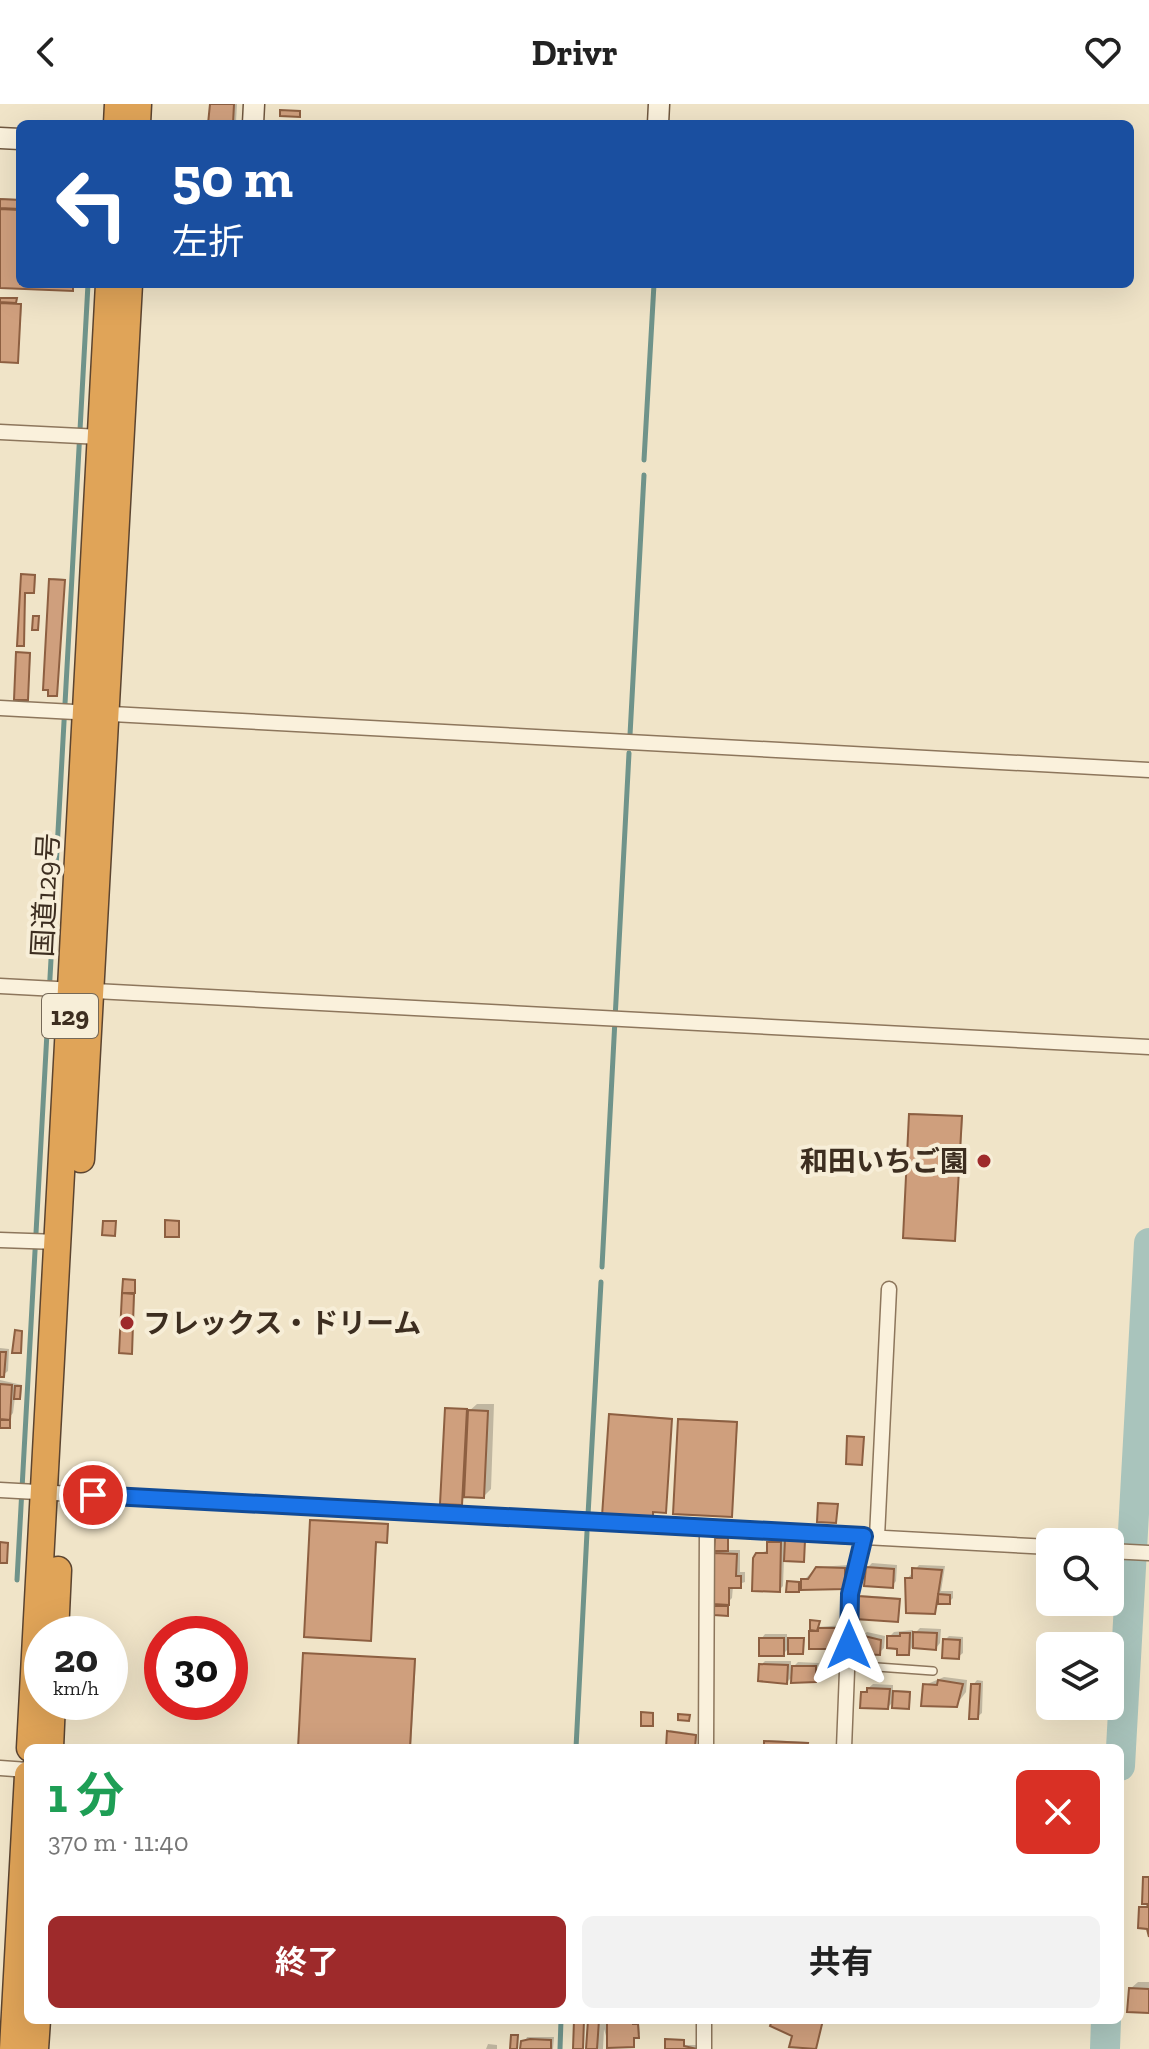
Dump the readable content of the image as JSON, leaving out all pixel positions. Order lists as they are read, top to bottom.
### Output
{
  "streets": {
    "highway": ["国道129号", "129"]
  },
  "places": ["和田いちご園", "フレックス・ドリーム"],
  "page": {
    "header": "Drivr",
    "turn": ["50 m", "左折"],
    "speed": "20 km/h",
    "limit": "30",
    "heading": ["1 分", "370 m · 11:40"],
    "buttons": ["終了", "共有"]
  }
}
